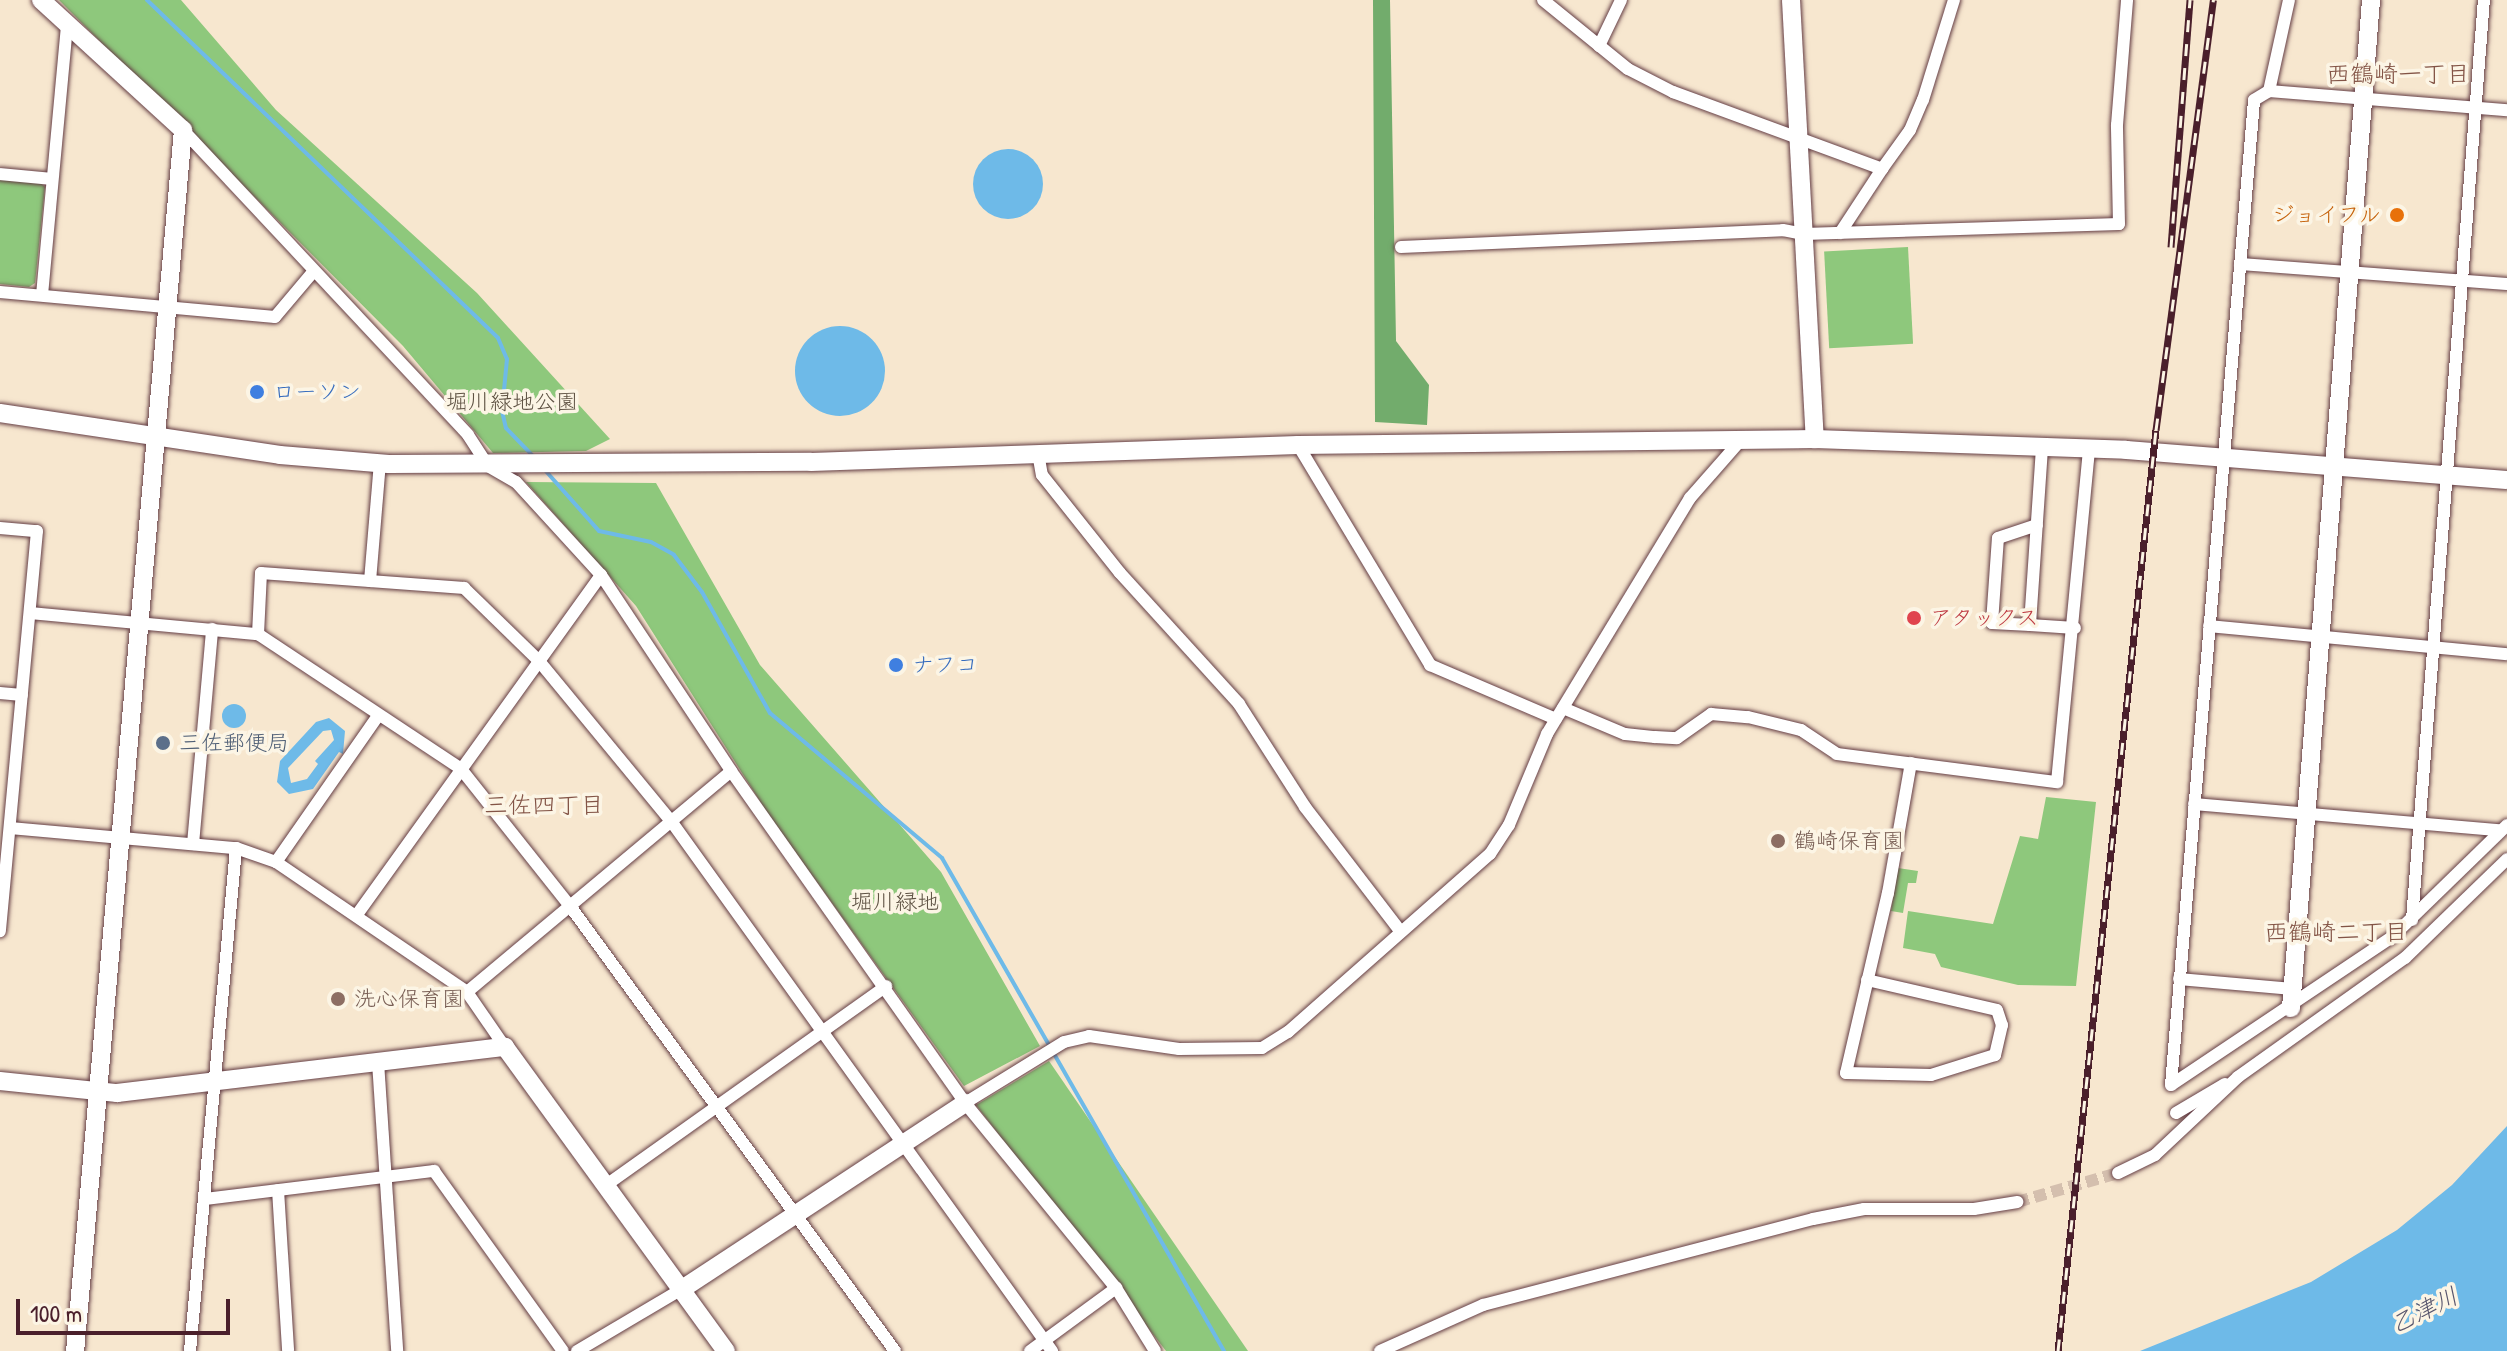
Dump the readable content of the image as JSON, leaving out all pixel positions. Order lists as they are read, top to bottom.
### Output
{
  "districts": ["西鶴崎一丁目", "三佐四丁目", "西鶴崎二丁目"],
  "water": ["乙津川"],
  "parks": ["堀川緑地公園", "堀川緑地"],
  "places": [
    "ジョイフル",
    "ローソン",
    "アタックス",
    "ナフコ",
    "三佐郵便局",
    "鶴崎保育園",
    "洗心保育園"
  ],
  "scale_bar": "100 m"
}
